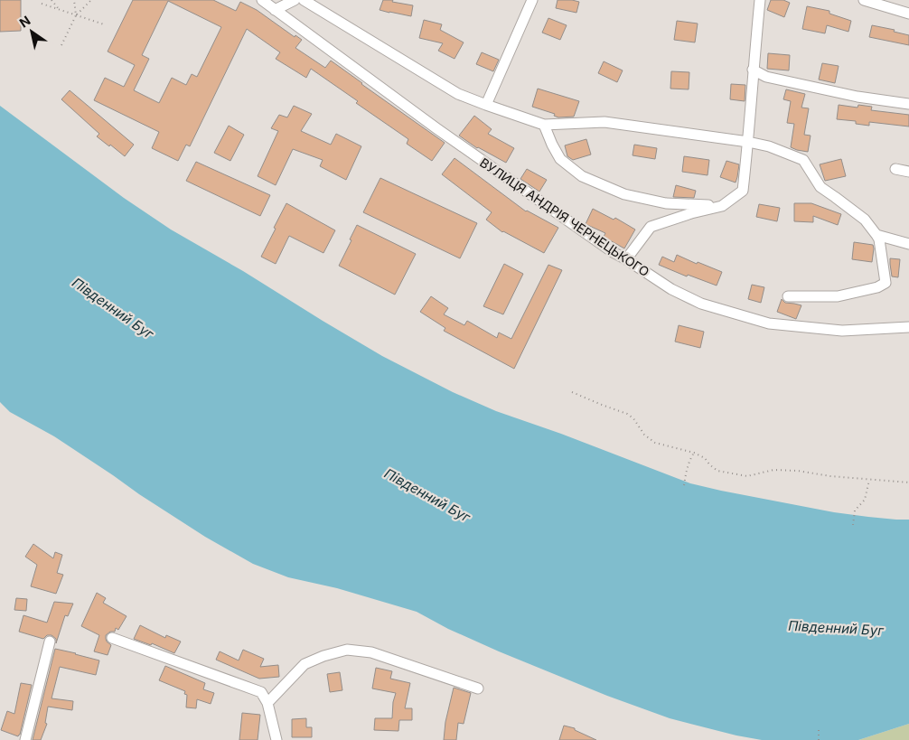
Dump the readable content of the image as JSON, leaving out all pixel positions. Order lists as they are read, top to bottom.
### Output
{
  "streets": {
    "street": ["ВУЛИЦЯ АНДРІЯ ЧЕРНЕЦЬКОГО"]
  },
  "water": ["Південний Буг"],
  "north": "top left"
}
